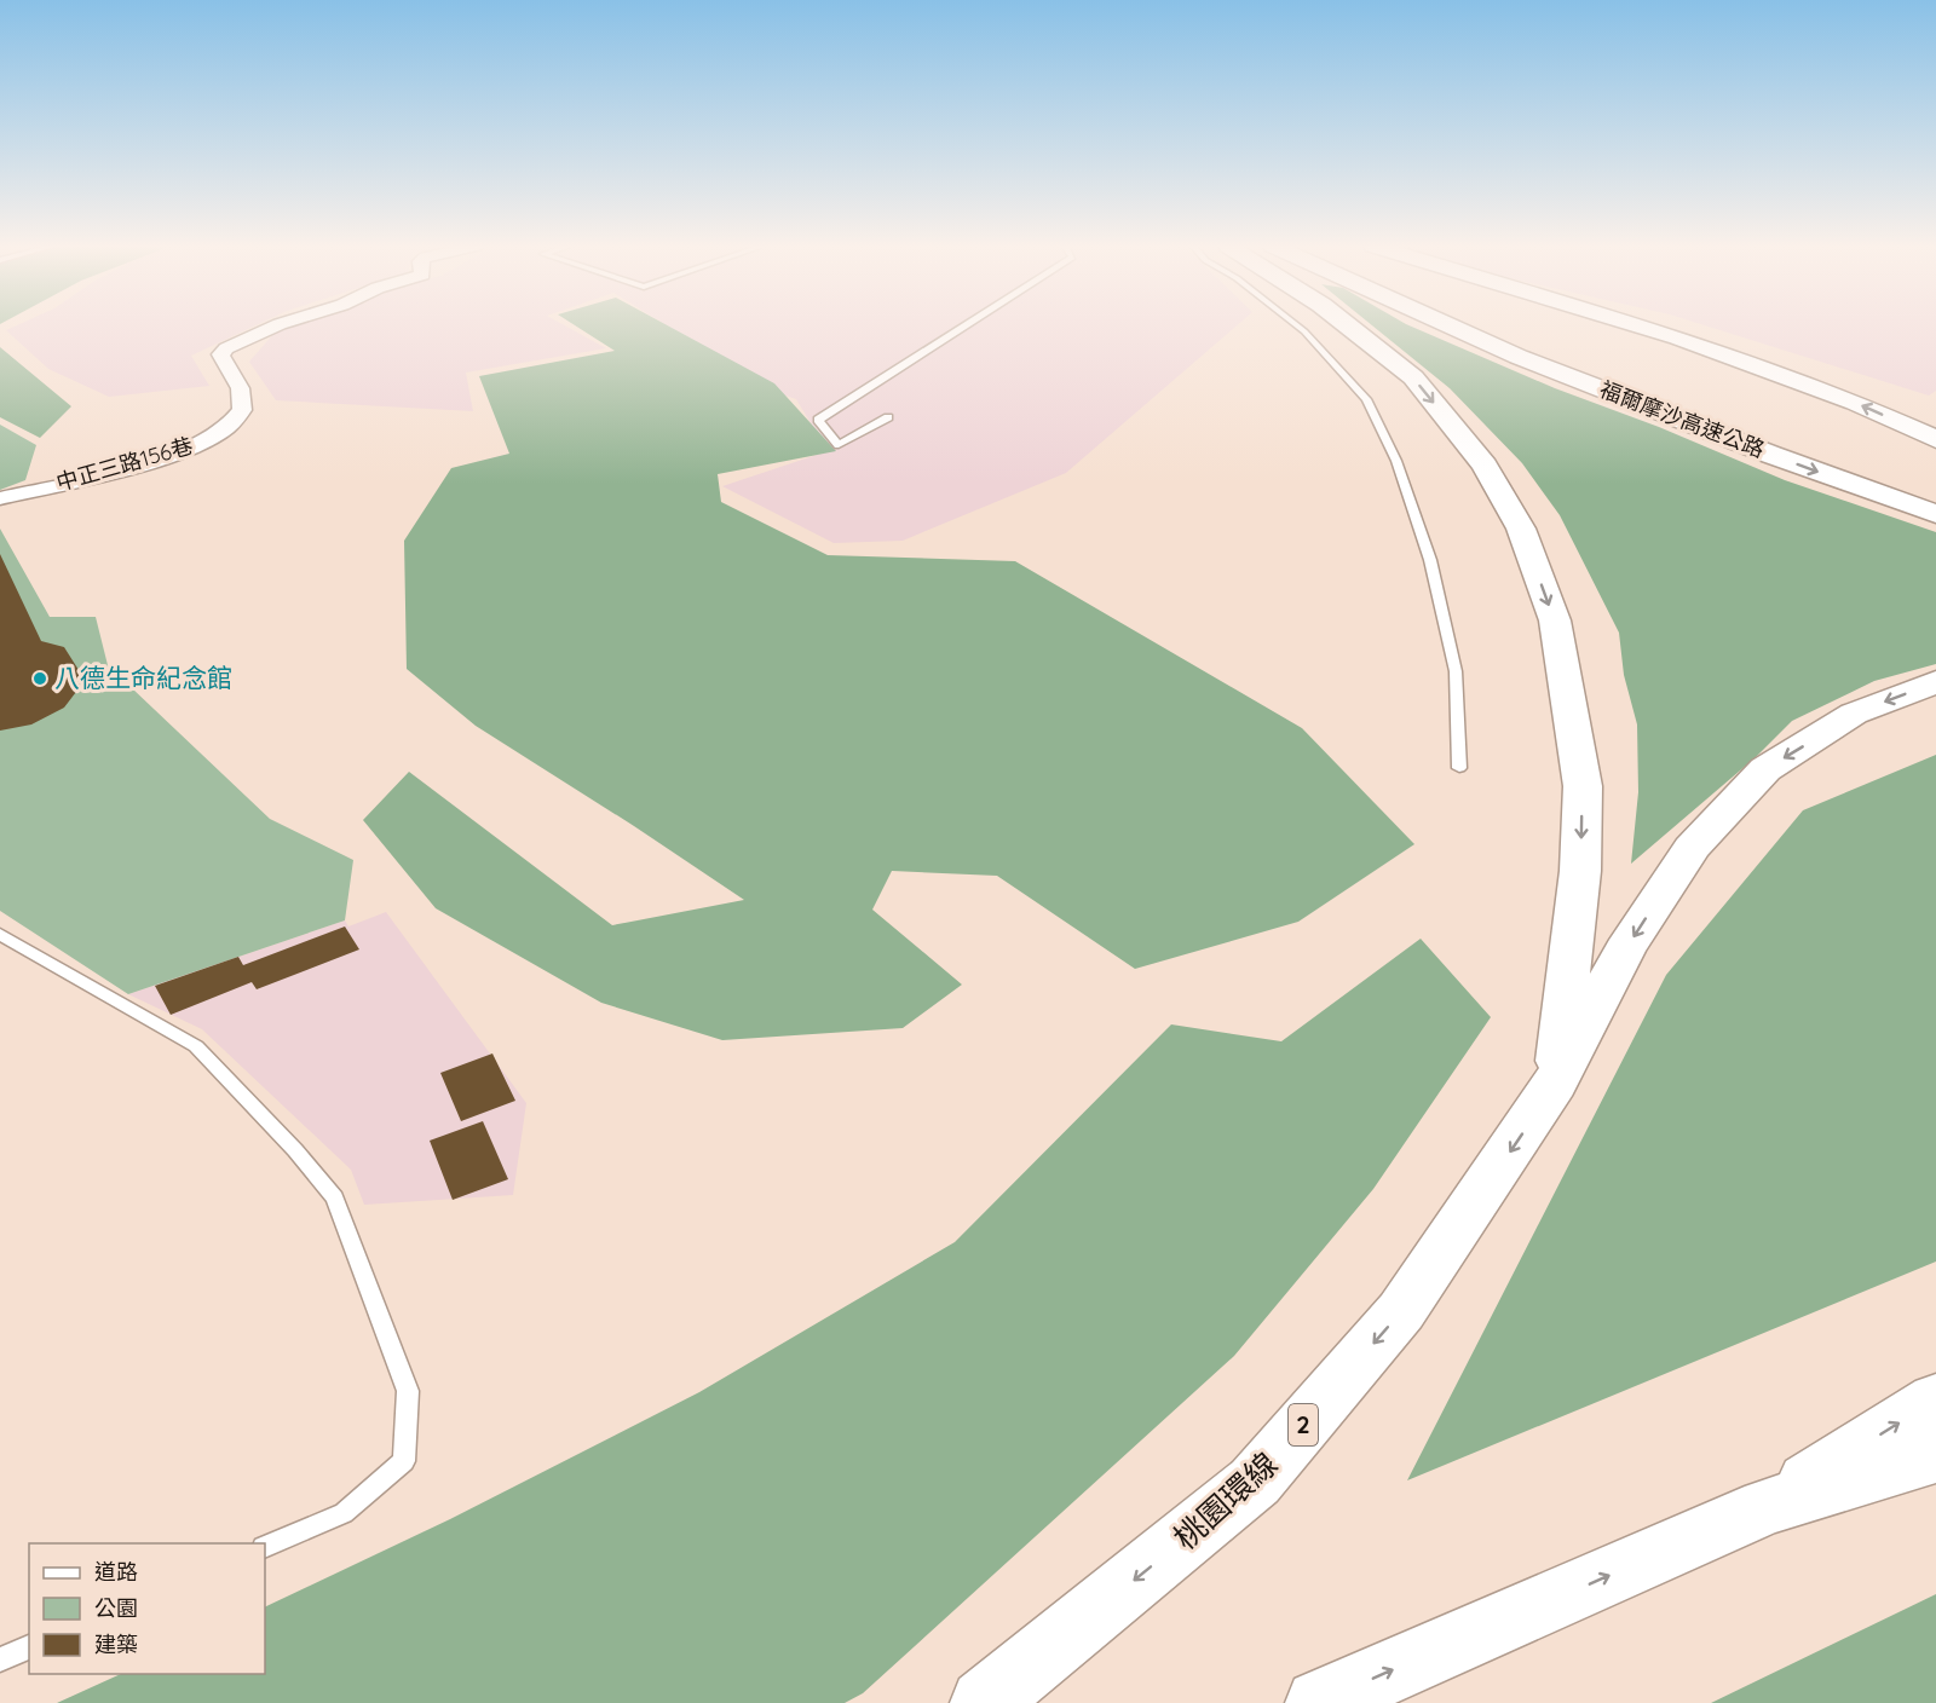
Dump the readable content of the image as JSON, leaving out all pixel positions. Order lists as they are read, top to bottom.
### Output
{
  "streets": {
    "highway": ["福爾摩沙高速公路", "2", "桃園環線"],
    "street": ["中正三路156巷"]
  },
  "one_way": ["桃園環線"],
  "places": ["八德生命紀念館"],
  "legend": ["道路", "公園", "建築"]
}
